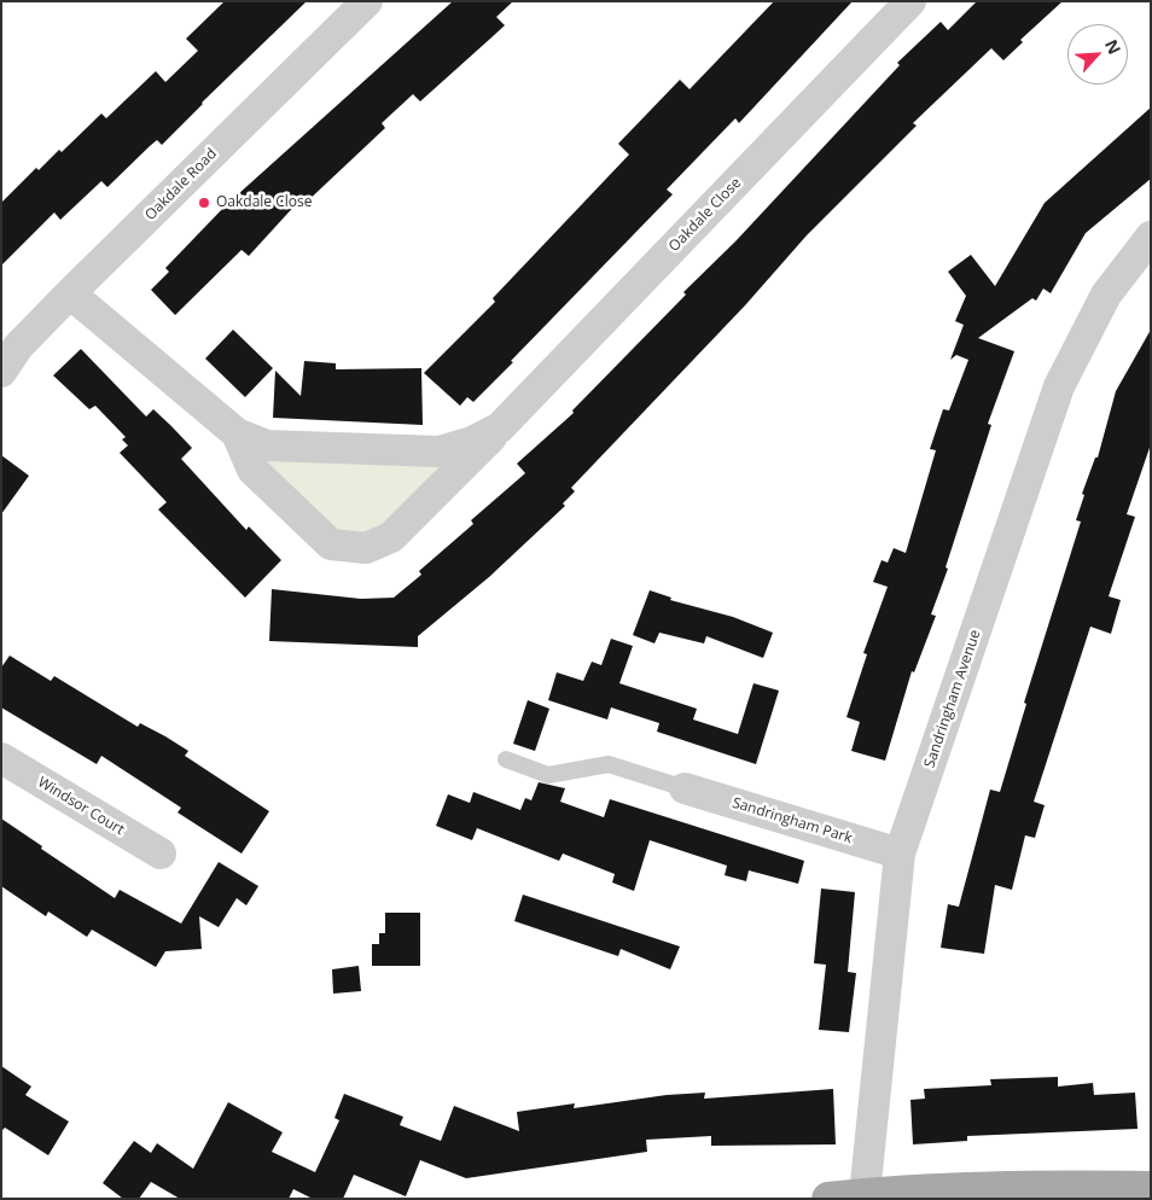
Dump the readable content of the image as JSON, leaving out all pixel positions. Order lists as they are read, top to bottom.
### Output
{
  "streets": {
    "street": [
      "Oakdale Road",
      "Oakdale Close",
      "Sandringham Avenue",
      "Windsor Court",
      "Sandringham Park"
    ]
  },
  "crossings": [
    ["Oakdale Road", "Oakdale Close"],
    ["Sandringham Avenue", "Sandringham Park"]
  ],
  "places": ["Oakdale Close"],
  "north": "top right"
}
